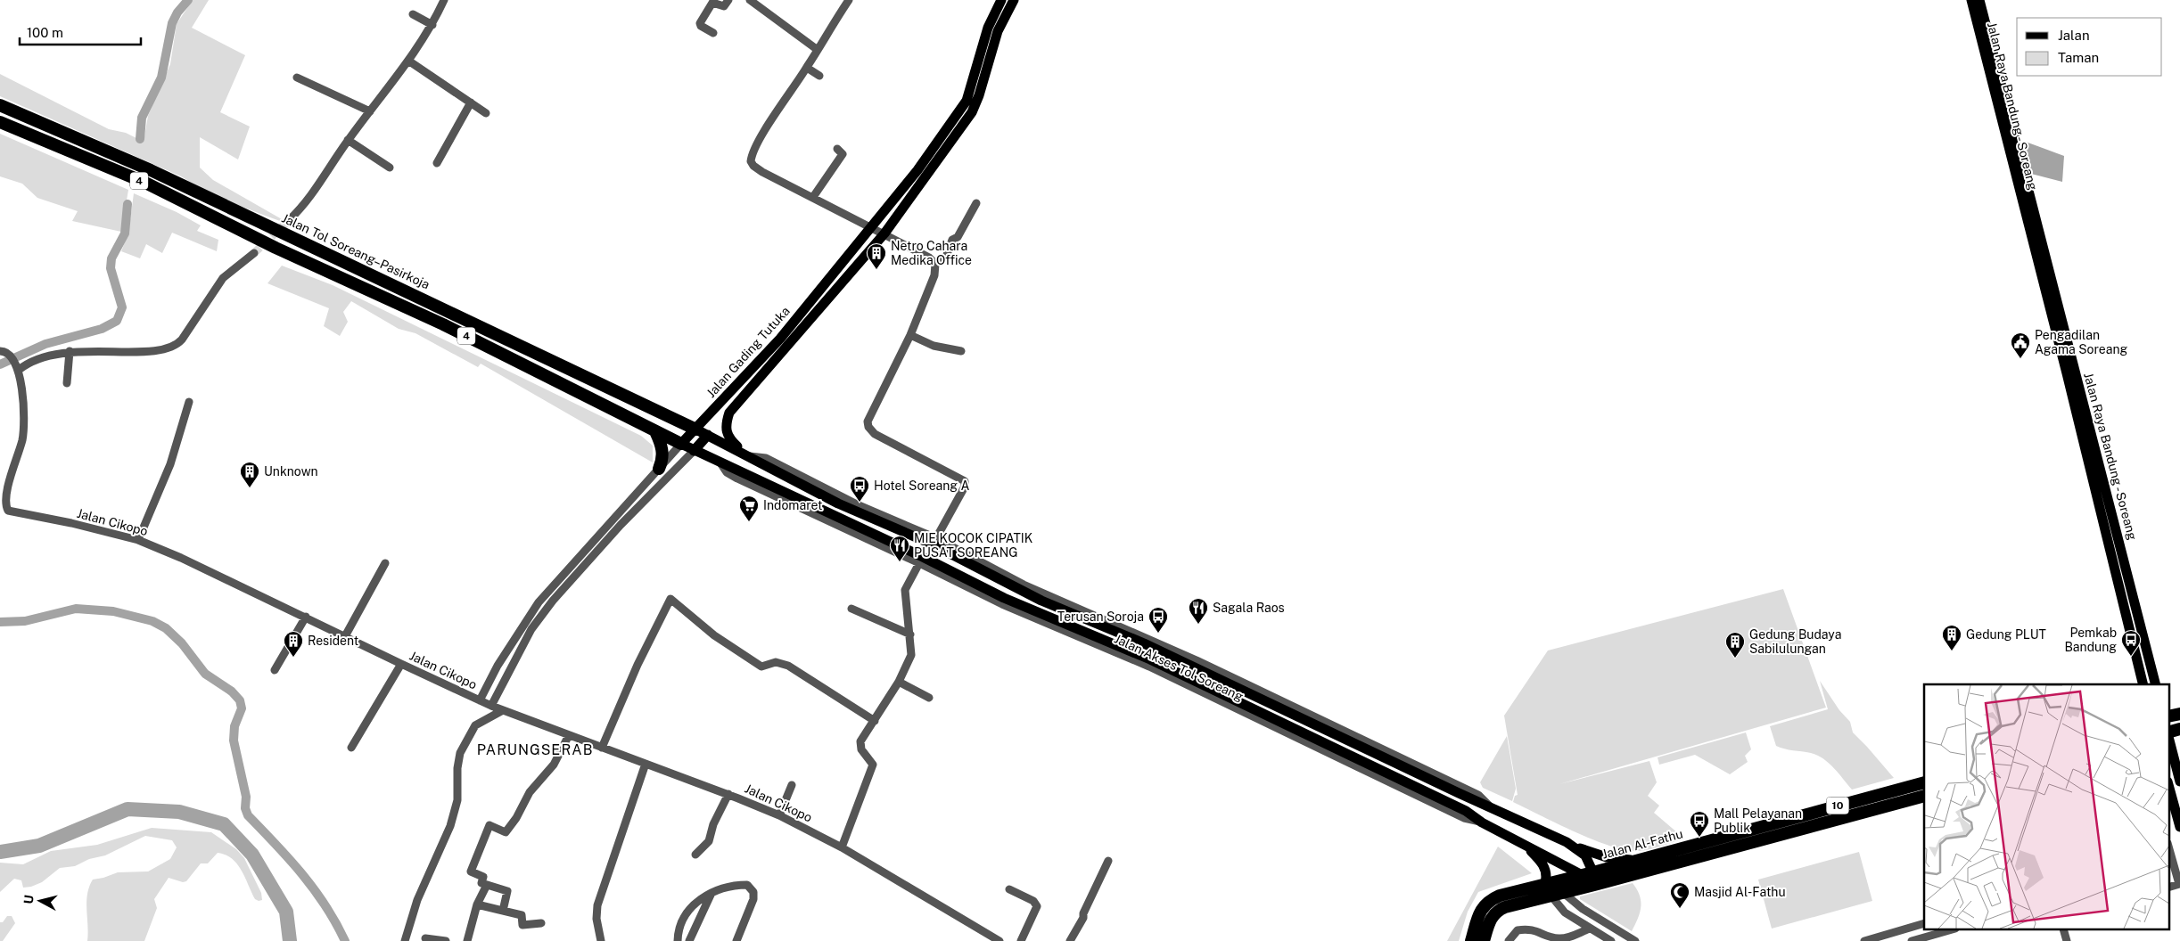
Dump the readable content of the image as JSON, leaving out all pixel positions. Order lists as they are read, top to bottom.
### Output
{
  "streets": {
    "highway": [
      "4",
      "Jalan Tol Soreang–Pasirkoja",
      "10",
      "Jalan Al-Fathu"
    ],
    "main road": ["Jalan Raya Bandung - Soreang", "Jalan Gading Tutuka", "Jalan Akses Tol Soreang"],
    "street": ["Jalan Cikopo"]
  },
  "crossings": [
    ["4", "Jalan Gading Tutuka"],
    ["4", "Jalan Akses Tol Soreang"],
    ["Jalan Tol Soreang–Pasirkoja", "Jalan Gading Tutuka"],
    ["Jalan Tol Soreang–Pasirkoja", "Jalan Akses Tol Soreang"],
    ["Jalan Gading Tutuka", "Jalan Cikopo"],
    ["Jalan Gading Tutuka", "Jalan Akses Tol Soreang"],
    ["Jalan Akses Tol Soreang", "10"],
    ["Jalan Akses Tol Soreang", "Jalan Al-Fathu"]
  ],
  "districts": ["PARUNGSERAB"],
  "places": {
    "building": [
      "Netro Cahara Medika Office",
      "Unknown",
      "Gedung PLUT",
      "Resident",
      "Gedung Budaya Sabilulungan"
    ],
    "public building": ["Pengadilan Agama Soreang"],
    "bus stop": [
      "Hotel Soreang A",
      "Terusan Soroja",
      "Pemkab Bandung",
      "Mall Pelayanan Publik"
    ],
    "supermarket": ["Indomaret"],
    "restaurant": ["MIE KOCOK CIPATIK PUSAT SOREANG", "Sagala Raos"],
    "mosque": ["Masjid Al-Fathu"]
  },
  "legend": ["Jalan", "Taman"],
  "scale_bar": "100 m",
  "north": "left"
}
